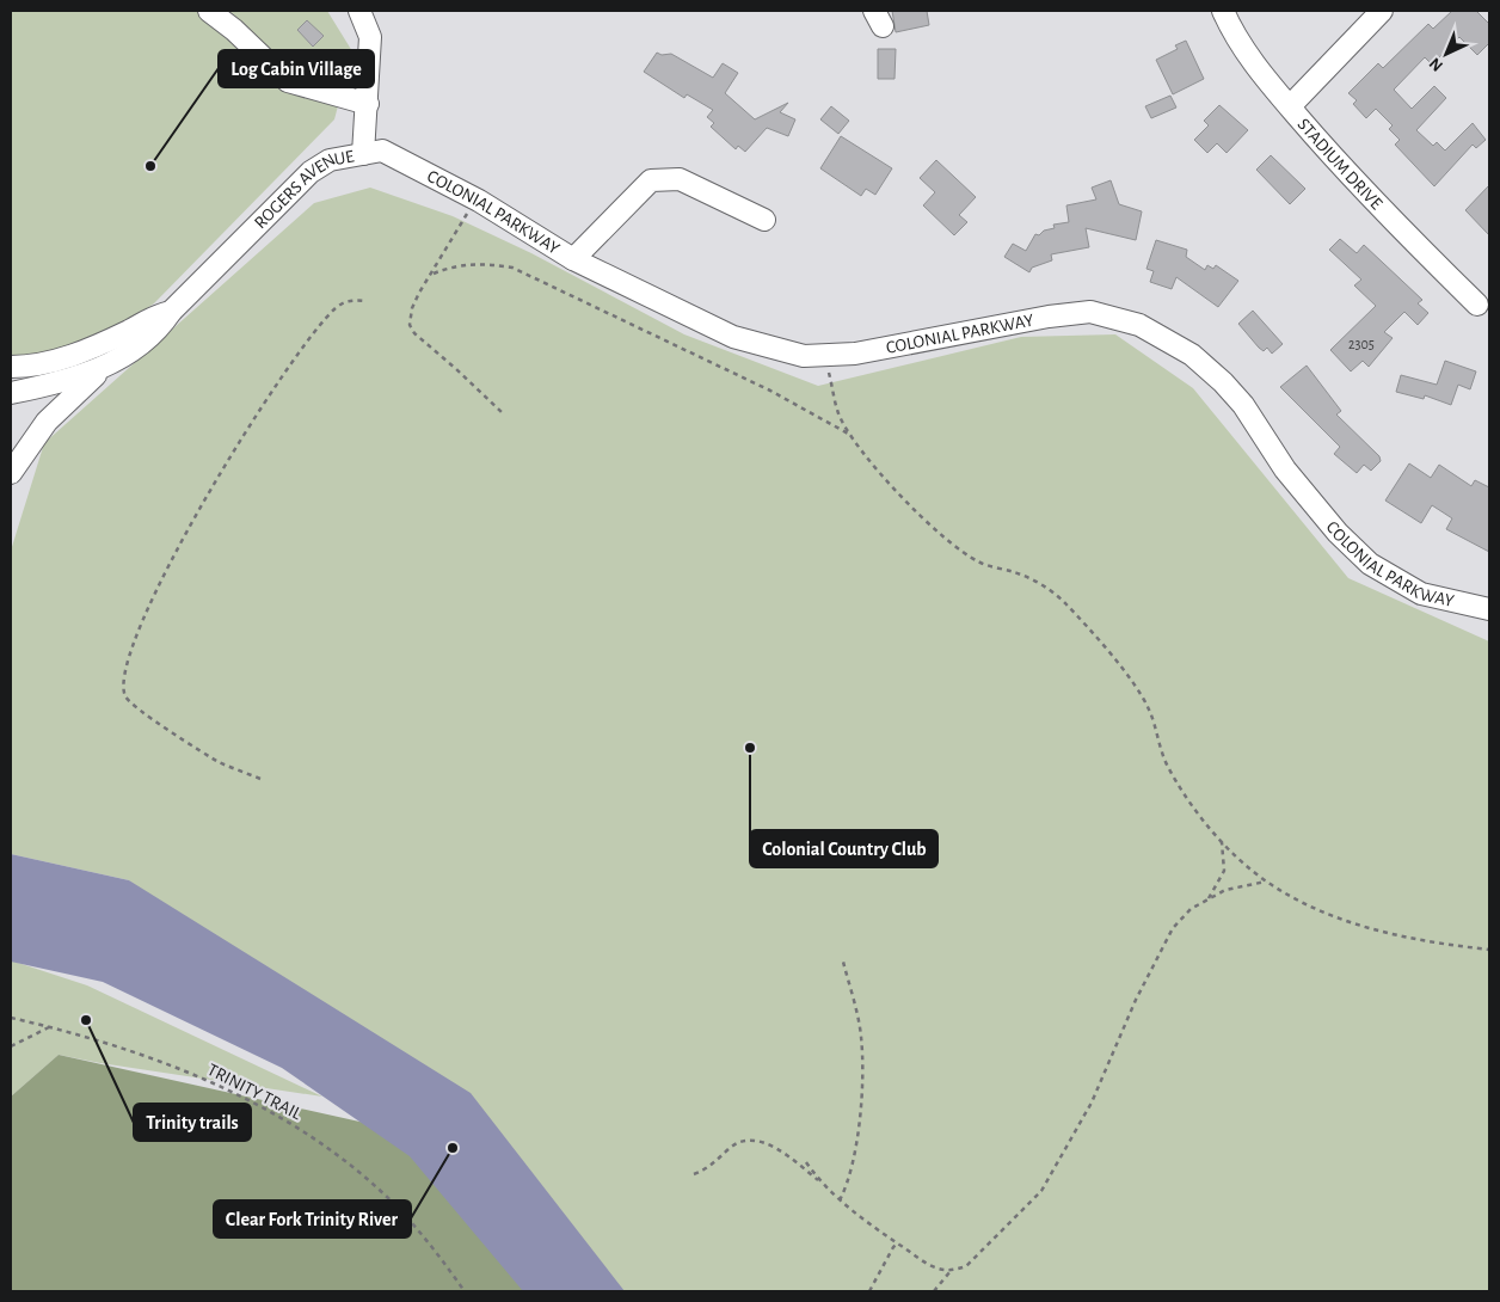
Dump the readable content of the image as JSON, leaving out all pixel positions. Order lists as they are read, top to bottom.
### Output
{
  "streets": {
    "street": ["STADIUM DRIVE", "ROGERS AVENUE", "COLONIAL PARKWAY"],
    "path": ["TRINITY TRAIL"]
  },
  "crossings": [
    ["ROGERS AVENUE", "COLONIAL PARKWAY"]
  ],
  "places": [
    "Log Cabin Village",
    "Colonial Country Club",
    "Trinity trails",
    "Clear Fork Trinity River"
  ],
  "house_numbers": ["2305"],
  "north": "bottom left"
}
